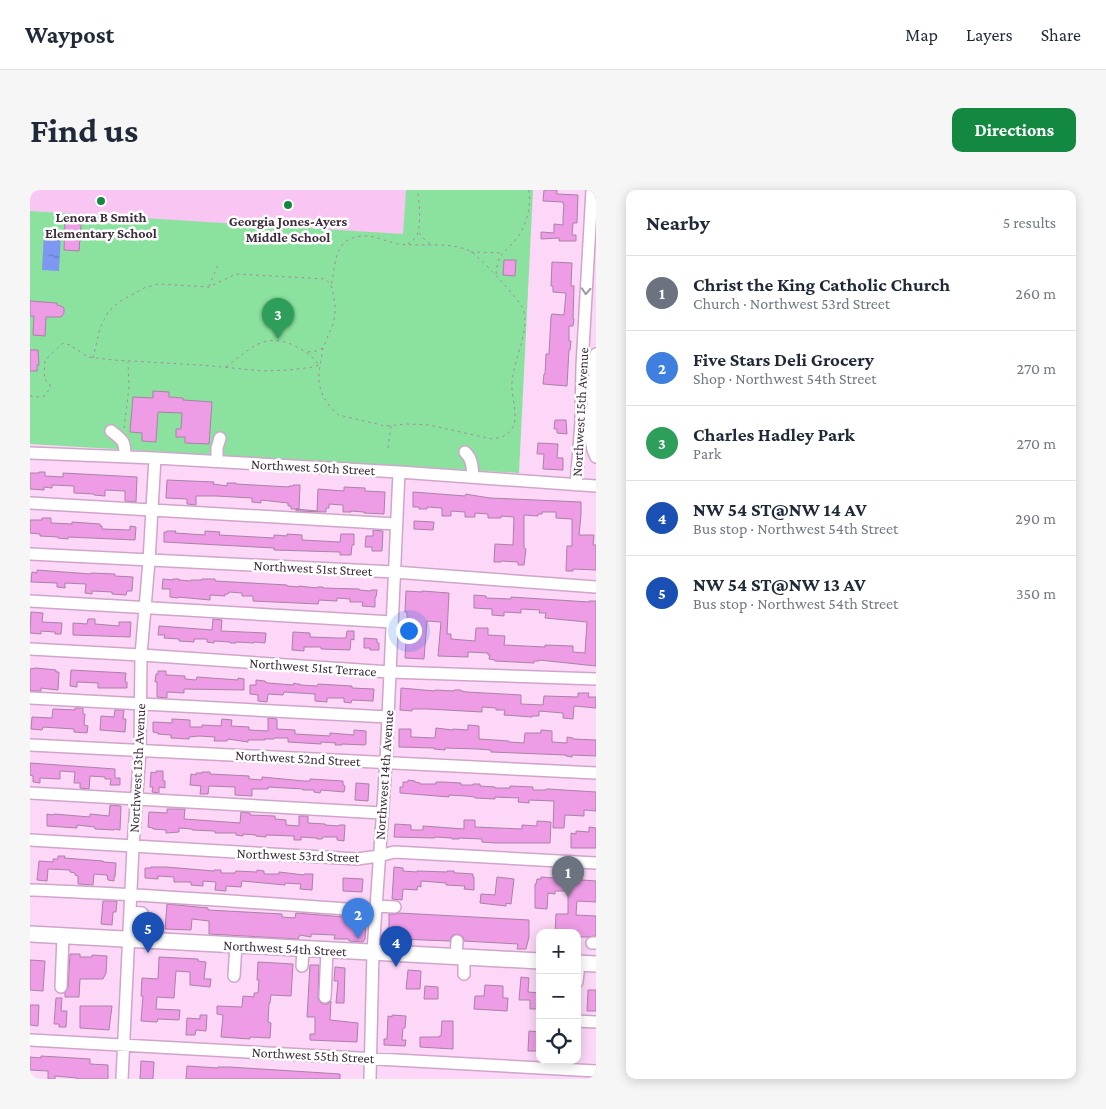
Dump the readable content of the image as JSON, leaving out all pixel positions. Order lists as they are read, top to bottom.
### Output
{
  "streets": {
    "main road": ["Northwest 54th Street"],
    "street": [
      "Northwest 15th Avenue",
      "Northwest 50th Street",
      "Northwest 51st Street",
      "Northwest 51st Terrace",
      "Northwest 52nd Street",
      "Northwest 13th Avenue",
      "Northwest 14th Avenue",
      "Northwest 53rd Street",
      "Northwest 55th Street"
    ]
  },
  "crossings": [
    ["Northwest 15th Avenue", "Northwest 50th Street"],
    ["Northwest 50th Street", "Northwest 13th Avenue"],
    ["Northwest 50th Street", "Northwest 14th Avenue"],
    ["Northwest 51st Street", "Northwest 13th Avenue"],
    ["Northwest 51st Street", "Northwest 14th Avenue"],
    ["Northwest 51st Terrace", "Northwest 13th Avenue"],
    ["Northwest 51st Terrace", "Northwest 14th Avenue"],
    ["Northwest 52nd Street", "Northwest 13th Avenue"],
    ["Northwest 52nd Street", "Northwest 14th Avenue"],
    ["Northwest 13th Avenue", "Northwest 53rd Street"],
    ["Northwest 13th Avenue", "Northwest 54th Street"],
    ["Northwest 13th Avenue", "Northwest 55th Street"],
    ["Northwest 14th Avenue", "Northwest 53rd Street"],
    ["Northwest 14th Avenue", "Northwest 54th Street"],
    ["Northwest 14th Avenue", "Northwest 55th Street"]
  ],
  "places": ["Lenora B Smith Elementary School", "Georgia Jones-Ayers Middle School"],
  "page": {
    "header": "Waypost",
    "nav": ["Map", "Layers", "Share"],
    "buttons": "Directions",
    "title": "Find us",
    "heading": ["Nearby", "5 results"],
    "list": [
      {
        "mark": "1",
        "name": "Christ the King Catholic Church",
        "note": "Church · Northwest 53rd Street",
        "value": "260 m"
      },
      {
        "mark": "2",
        "name": "Five Stars Deli Grocery",
        "note": "Shop · Northwest 54th Street",
        "value": "270 m"
      },
      {
        "mark": "3",
        "name": "Charles Hadley Park",
        "note": "Park",
        "value": "270 m"
      },
      {
        "mark": "4",
        "name": "NW 54 ST@NW 14 AV",
        "note": "Bus stop · Northwest 54th Street",
        "value": "290 m"
      },
      {
        "mark": "5",
        "name": "NW 54 ST@NW 13 AV",
        "note": "Bus stop · Northwest 54th Street",
        "value": "350 m"
      }
    ],
    "pins": [
      "3",
      "1",
      "2",
      "5",
      "4"
    ],
    "map_buttons": ["+", "−"]
  }
}
